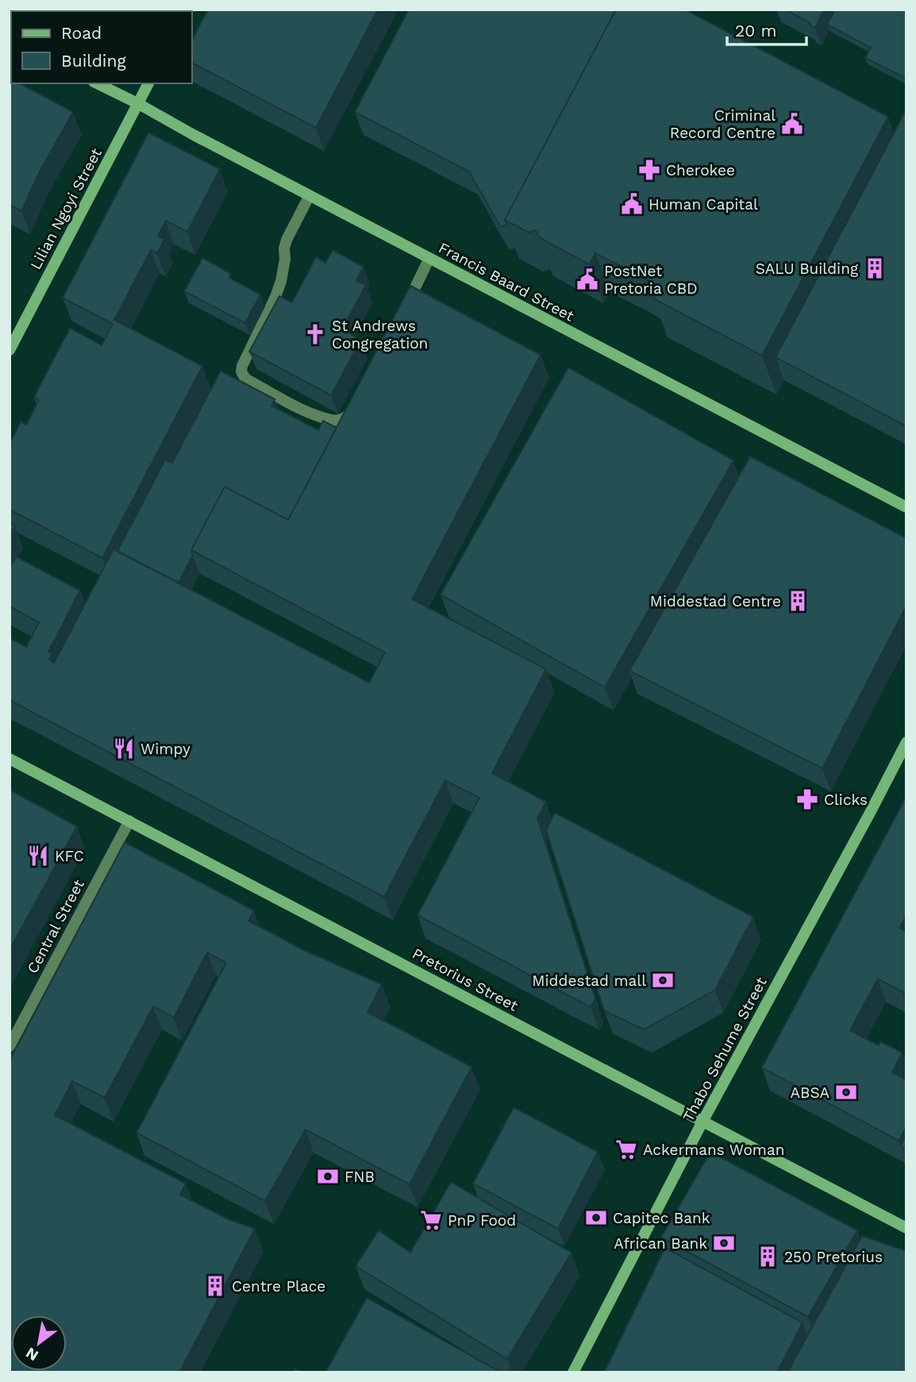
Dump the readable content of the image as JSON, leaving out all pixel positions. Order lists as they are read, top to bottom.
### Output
{
  "streets": {
    "street": [
      "Lilian Ngoyi Street",
      "Francis Baard Street",
      "Central Street",
      "Pretorius Street",
      "Thabo Sehume Street"
    ]
  },
  "crossings": [
    ["Lilian Ngoyi Street", "Francis Baard Street"],
    ["Central Street", "Pretorius Street"],
    ["Pretorius Street", "Thabo Sehume Street"]
  ],
  "places": {
    "public building": ["Criminal Record Centre", "Human Capital", "PostNet Pretoria CBD"],
    "pharmacy": ["Cherokee", "Clicks"],
    "building": [
      "SALU Building",
      "Middestad Centre",
      "250 Pretorius",
      "Centre Place"
    ],
    "church": ["St Andrews Congregation"],
    "restaurant": ["Wimpy", "KFC"],
    "bank": [
      "Middestad mall",
      "ABSA",
      "FNB",
      "Capitec Bank",
      "African Bank"
    ],
    "supermarket": ["Ackermans Woman", "PnP Food"]
  },
  "legend": ["Road", "Building"],
  "scale_bar": "20 m",
  "north": "bottom left"
}
